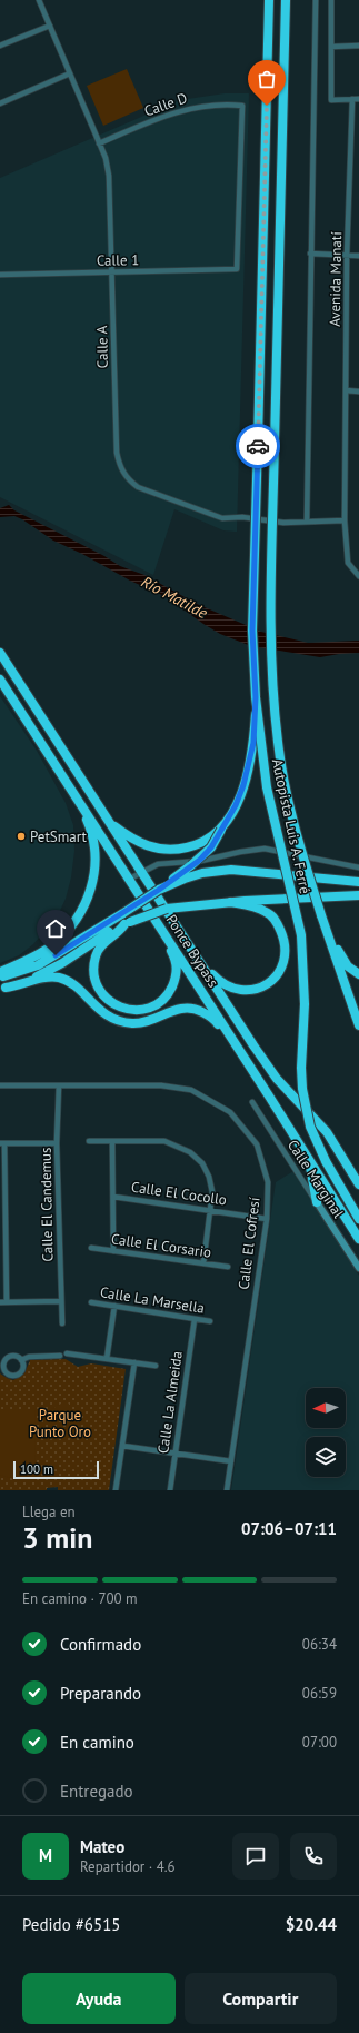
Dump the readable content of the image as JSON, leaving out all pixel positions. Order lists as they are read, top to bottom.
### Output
{
  "streets": {
    "highway": ["Autopista Luis A. Ferré", "Ponce Bypass"],
    "street": [
      "Calle D",
      "Calle 1",
      "Avenida Manatí",
      "Calle A",
      "Calle Marginal",
      "Calle El Cocollo",
      "Calle El Candemus",
      "Calle El Cofresí",
      "Calle El Corsario",
      "Calle La Marsella",
      "Calle La Almeida"
    ]
  },
  "crossings": [
    ["Calle D", "Calle 1"],
    ["Calle D", "Calle A"],
    ["Calle 1", "Calle A"],
    ["Avenida Manatí", "Calle A"],
    ["Calle El Cocollo", "Calle El Cofresí"],
    ["Calle El Candemus", "Calle El Cofresí"],
    ["Calle La Marsella", "Calle La Almeida"]
  ],
  "water": ["Río Matilde"],
  "parks": ["Parque Punto Oro"],
  "places": ["PetSmart"],
  "scale_bar": "100 m",
  "north": "left",
  "page": {
    "scale": "100 m",
    "heading": ["3 min", "Llega en", "07:06–07:11"],
    "panel": [
      "Mateo",
      "Repartidor · 4.6",
      "Pedido #6515",
      "$20.44"
    ],
    "bar": "En camino · 700 m",
    "list": [
      ["Confirmado", "06:34"],
      ["Preparando", "06:59"],
      ["En camino", "07:00"],
      "Entregado"
    ],
    "round": "M",
    "buttons": ["Ayuda", "Compartir"]
  }
}
